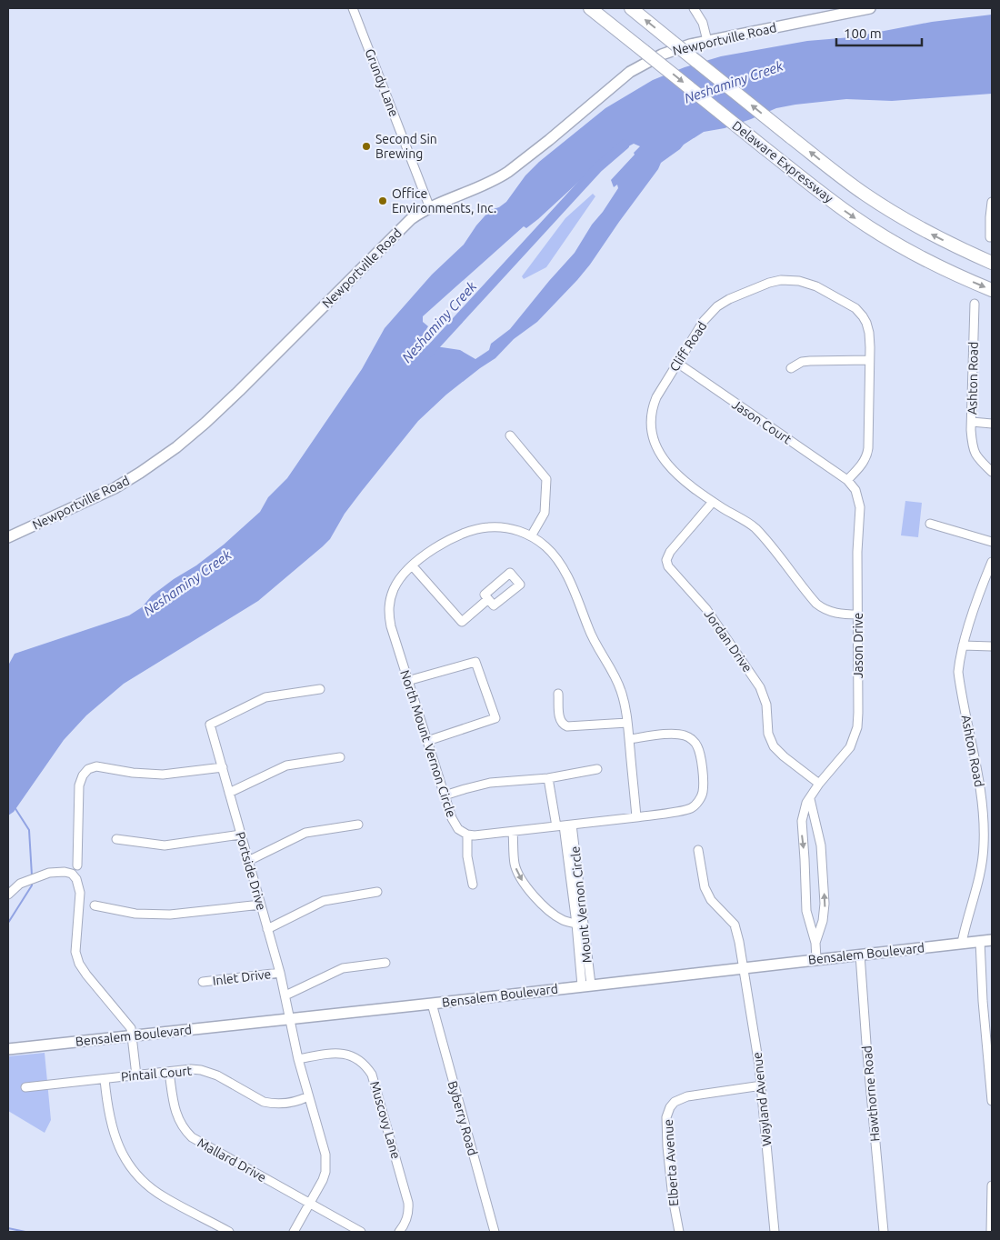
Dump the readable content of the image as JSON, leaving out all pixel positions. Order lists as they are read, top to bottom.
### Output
{
  "streets": {
    "highway": ["Delaware Expressway"],
    "main road": ["Newportville Road", "Bensalem Boulevard"],
    "street": [
      "Grundy Lane",
      "Cliff Road",
      "Ashton Road",
      "Jason Court",
      "Jordan Drive",
      "Jason Drive",
      "North Mount Vernon Circle",
      "Portside Drive",
      "Mount Vernon Circle",
      "Inlet Drive",
      "Pintail Court",
      "Hawthorne Road",
      "Wayland Avenue",
      "Byberry Road",
      "Muscovy Lane",
      "Mallard Drive",
      "Elberta Avenue"
    ]
  },
  "crossings": [
    ["Newportville Road", "Grundy Lane"],
    ["Cliff Road", "Jason Court"],
    ["Cliff Road", "Jordan Drive"],
    ["Cliff Road", "Jason Drive"],
    ["Ashton Road", "Bensalem Boulevard"],
    ["Jason Court", "Jason Drive"],
    ["Jordan Drive", "Jason Drive"],
    ["Jason Drive", "Bensalem Boulevard"],
    ["Portside Drive", "Bensalem Boulevard"],
    ["Portside Drive", "Inlet Drive"],
    ["Mount Vernon Circle", "Bensalem Boulevard"],
    ["Bensalem Boulevard", "Hawthorne Road"],
    ["Bensalem Boulevard", "Wayland Avenue"],
    ["Bensalem Boulevard", "Byberry Road"],
    ["Pintail Court", "Mallard Drive"],
    ["Wayland Avenue", "Elberta Avenue"]
  ],
  "water": ["Neshaminy Creek"],
  "places": ["Second Sin Brewing", "Office Environments, Inc."],
  "scale_bar": "100 m"
}
